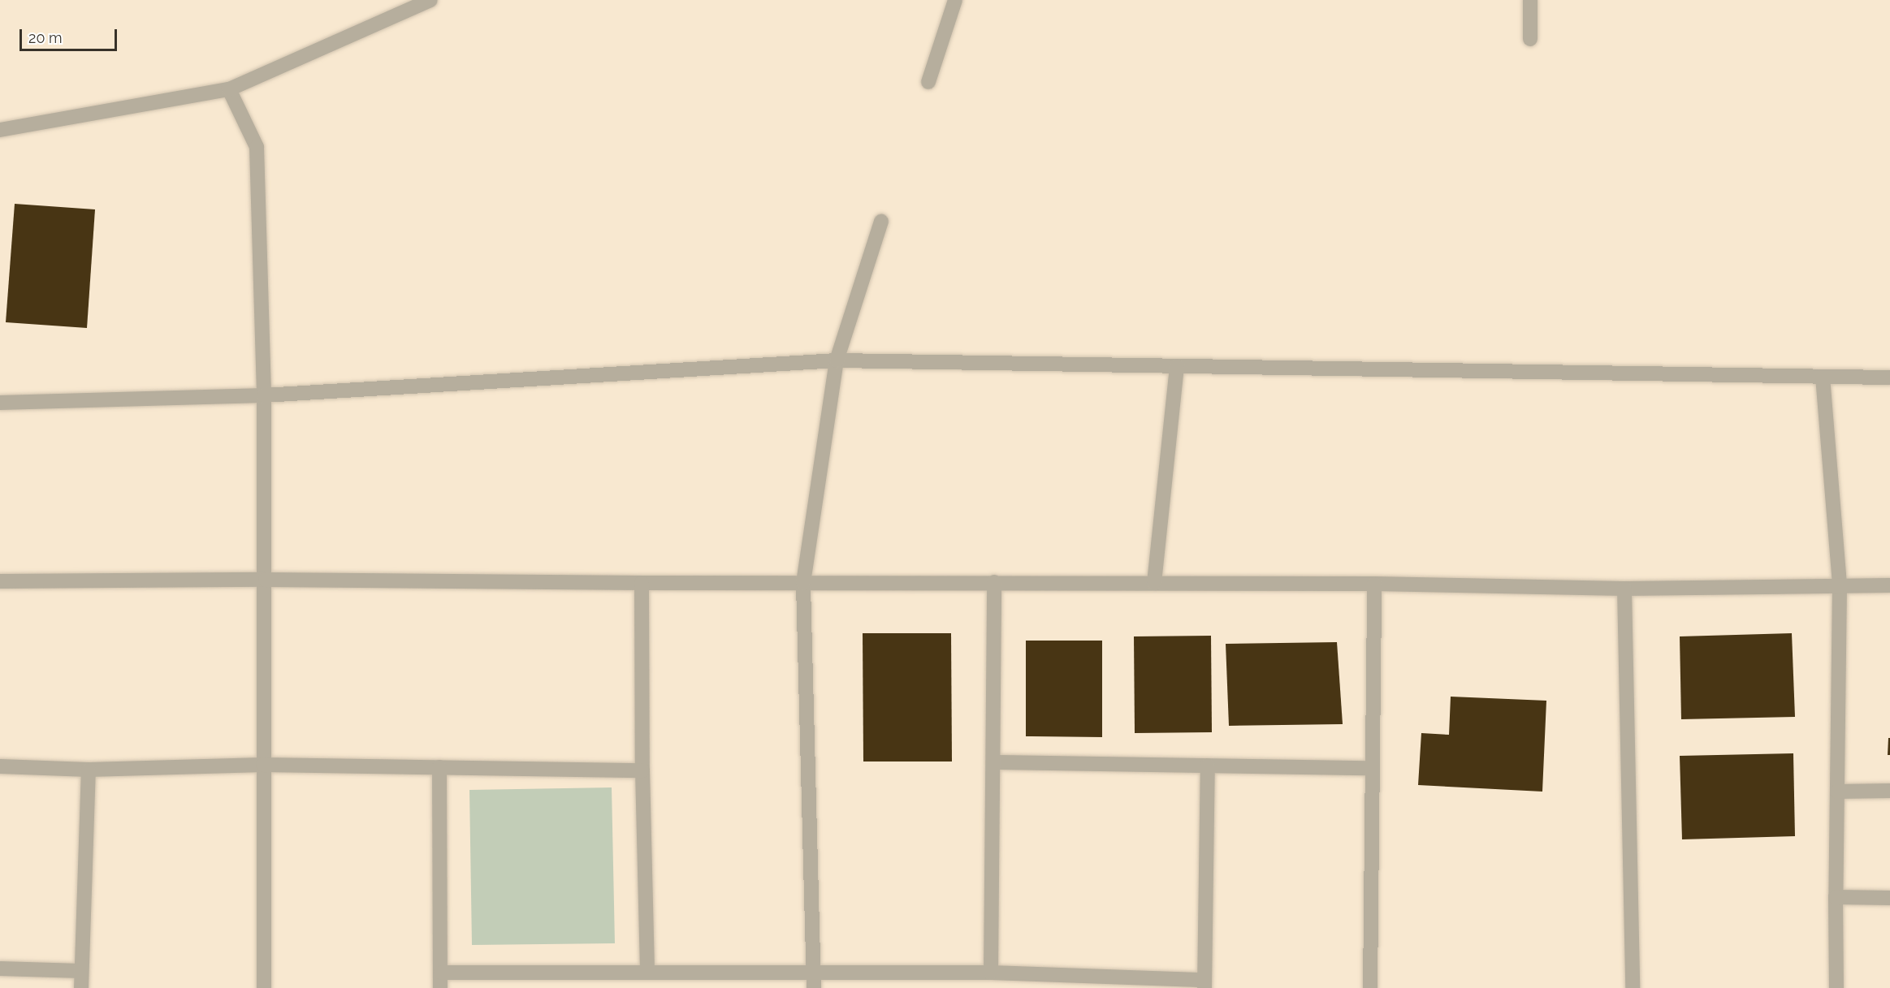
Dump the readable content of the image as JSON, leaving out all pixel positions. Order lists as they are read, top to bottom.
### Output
{
  "scale_bar": "20 m"
}
